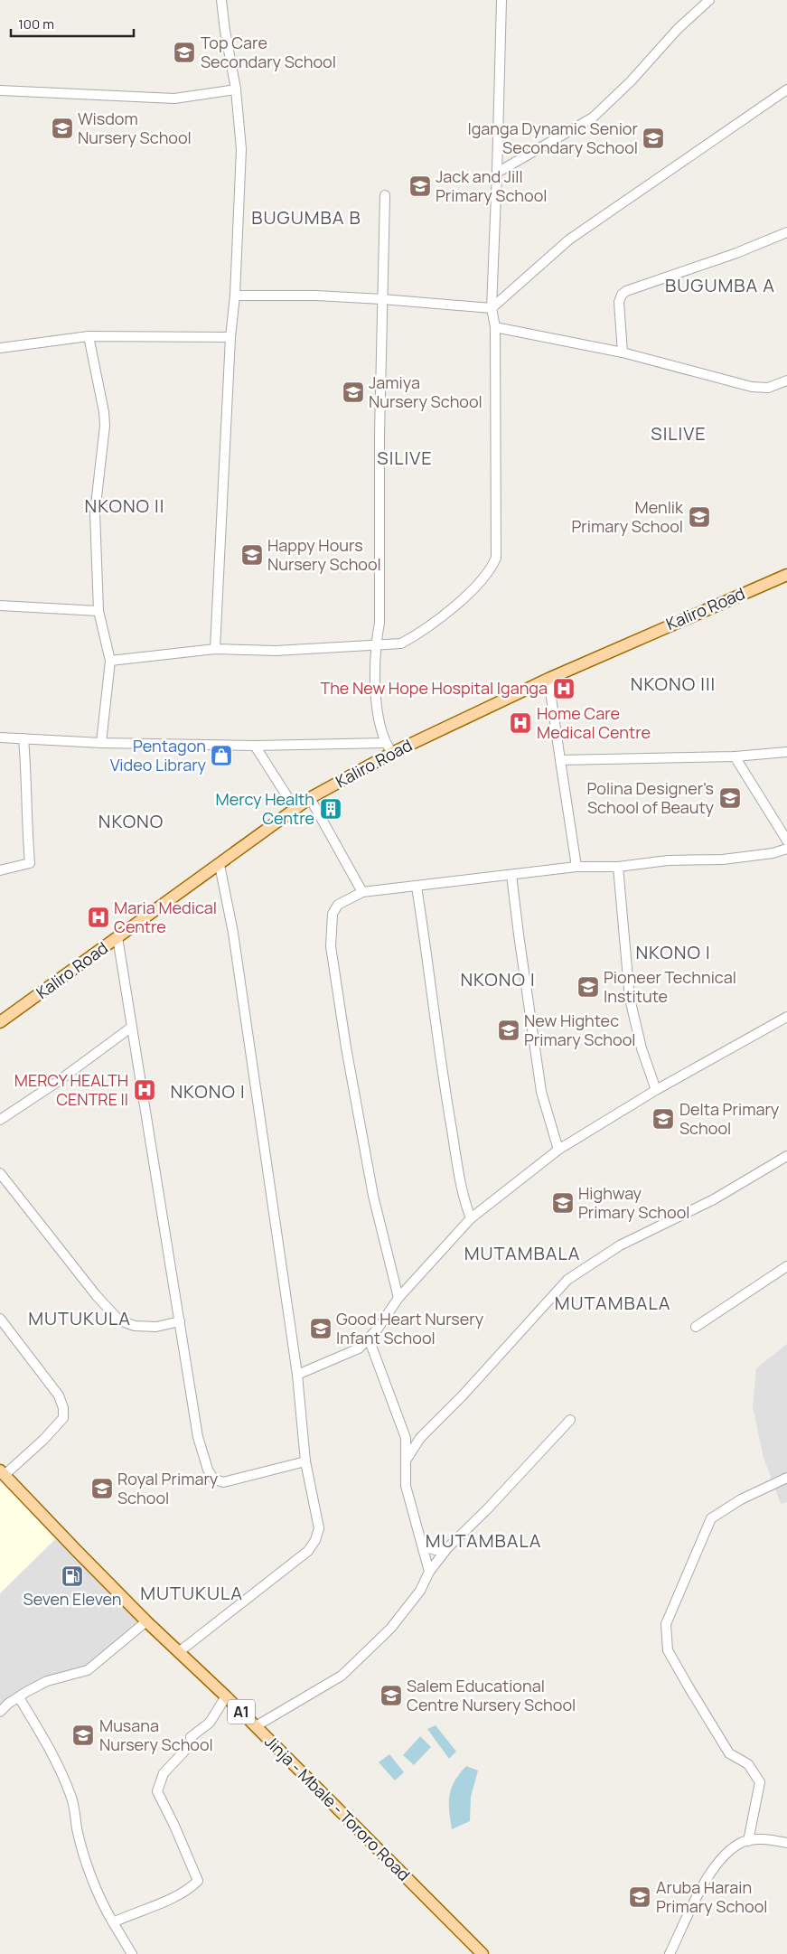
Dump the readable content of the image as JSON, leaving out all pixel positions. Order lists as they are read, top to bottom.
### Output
{
  "streets": {
    "main road": ["Kaliro Road", "A1", "Jinja - Mbale - Tororo Road"]
  },
  "districts": [
    "BUGUMBA B",
    "BUGUMBA A",
    "SILIVE",
    "SILIVE",
    "NKONO II",
    "NKONO III",
    "NKONO",
    "NKONO I",
    "NKONO I",
    "NKONO I",
    "MUTAMBALA",
    "MUTAMBALA",
    "MUTUKULA",
    "MUTAMBALA",
    "MUTUKULA"
  ],
  "places": {
    "school or university": [
      "Top Care Secondary School",
      "Wisdom Nursery School",
      "Iganga Dynamic Senior Secondary School",
      "Jack and Jill Primary School",
      "Jamiya Nursery School",
      "Menlik Primary School",
      "Happy Hours Nursery School",
      "Polina Designer's School of Beauty",
      "Pioneer Technical Institute",
      "New Hightec Primary School",
      "Delta Primary School",
      "Highway Primary School",
      "Good Heart Nursery Infant School",
      "Royal Primary School",
      "Salem Educational Centre Nursery School",
      "Musana Nursery School",
      "Aruba Harain Primary School"
    ],
    "hospital": [
      "The New Hope Hospital Iganga",
      "Home Care Medical Centre",
      "Maria Medical Centre",
      "MERCY HEALTH CENTRE II"
    ],
    "shop": ["Pentagon Video Library"],
    "building": ["Mercy Health Centre"],
    "fuel station": ["Seven Eleven"]
  },
  "scale_bar": "100 m"
}
